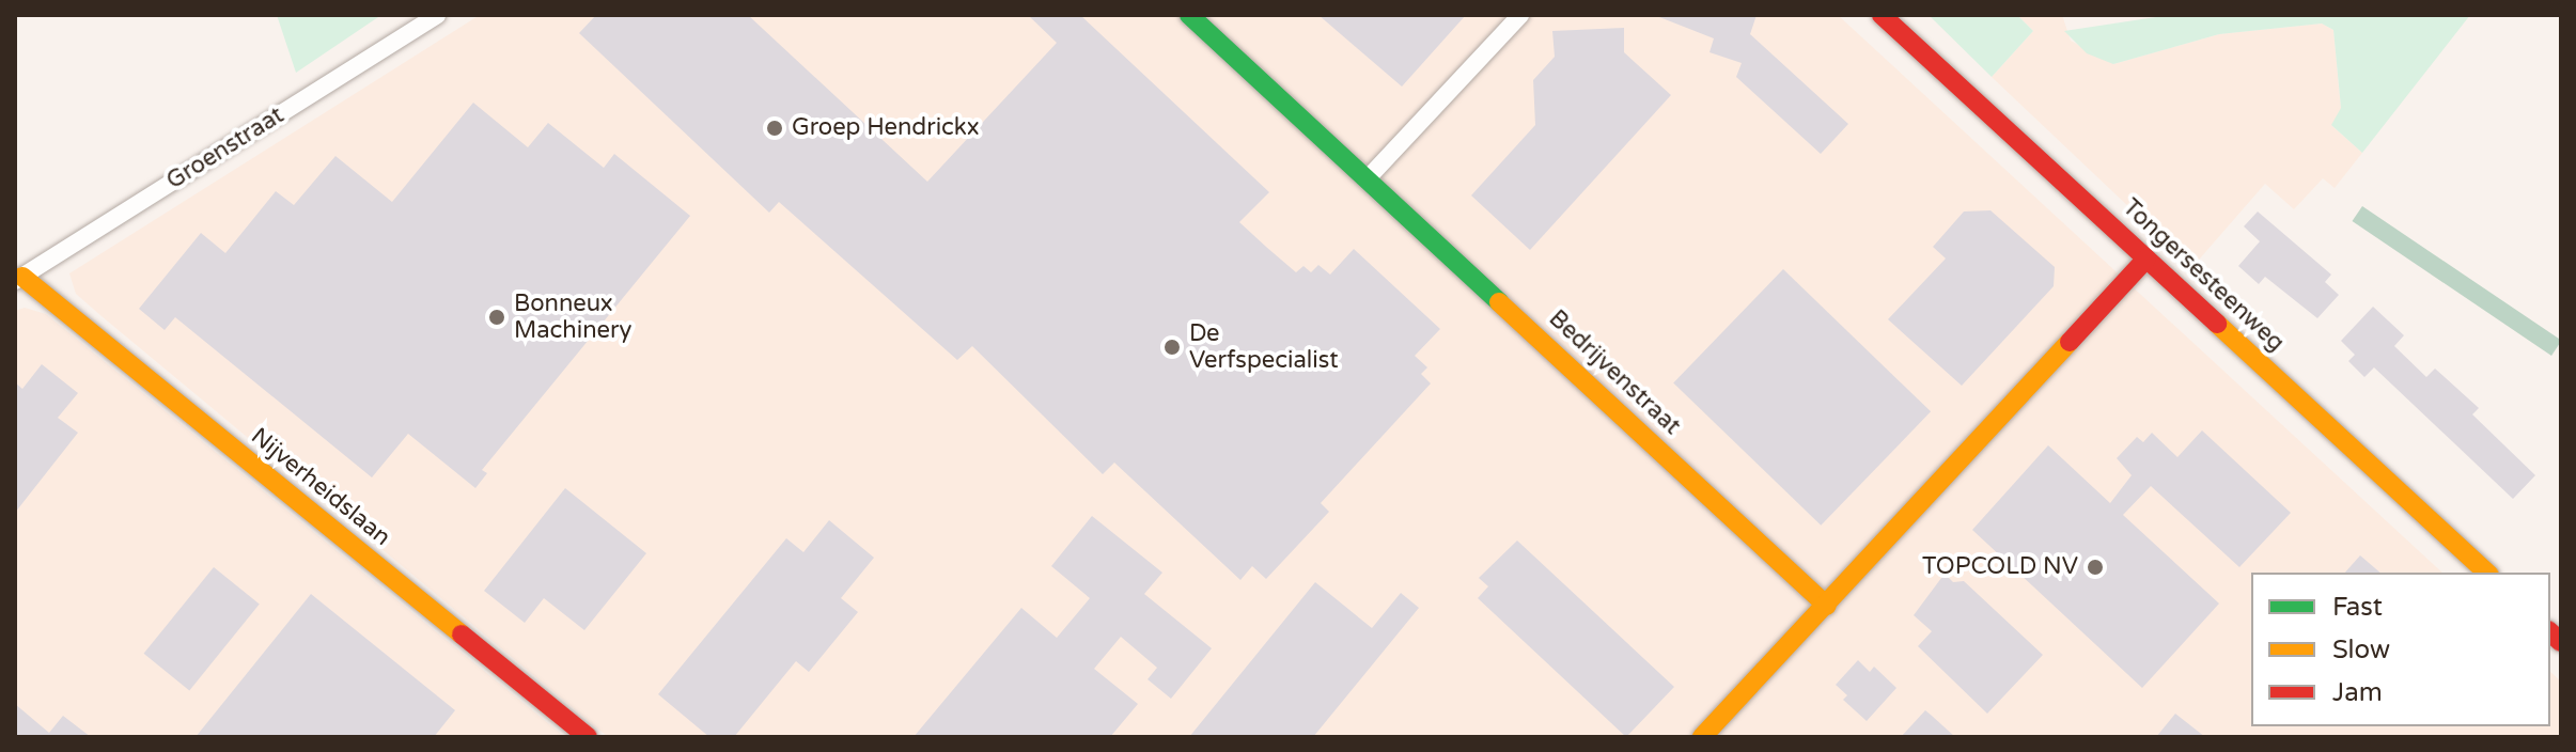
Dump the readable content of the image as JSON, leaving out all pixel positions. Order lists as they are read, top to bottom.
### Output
{
  "streets": {
    "street": [
      "Groenstraat",
      "Tongersesteenweg",
      "Bedrijvenstraat",
      "Nijverheidslaan"
    ]
  },
  "crossings": [
    ["Groenstraat", "Nijverheidslaan"]
  ],
  "places": [
    "Groep Hendrickx",
    "Bonneux Machinery",
    "De Verfspecialist",
    "TOPCOLD NV"
  ],
  "legend": ["Fast", "Slow", "Jam"]
}
